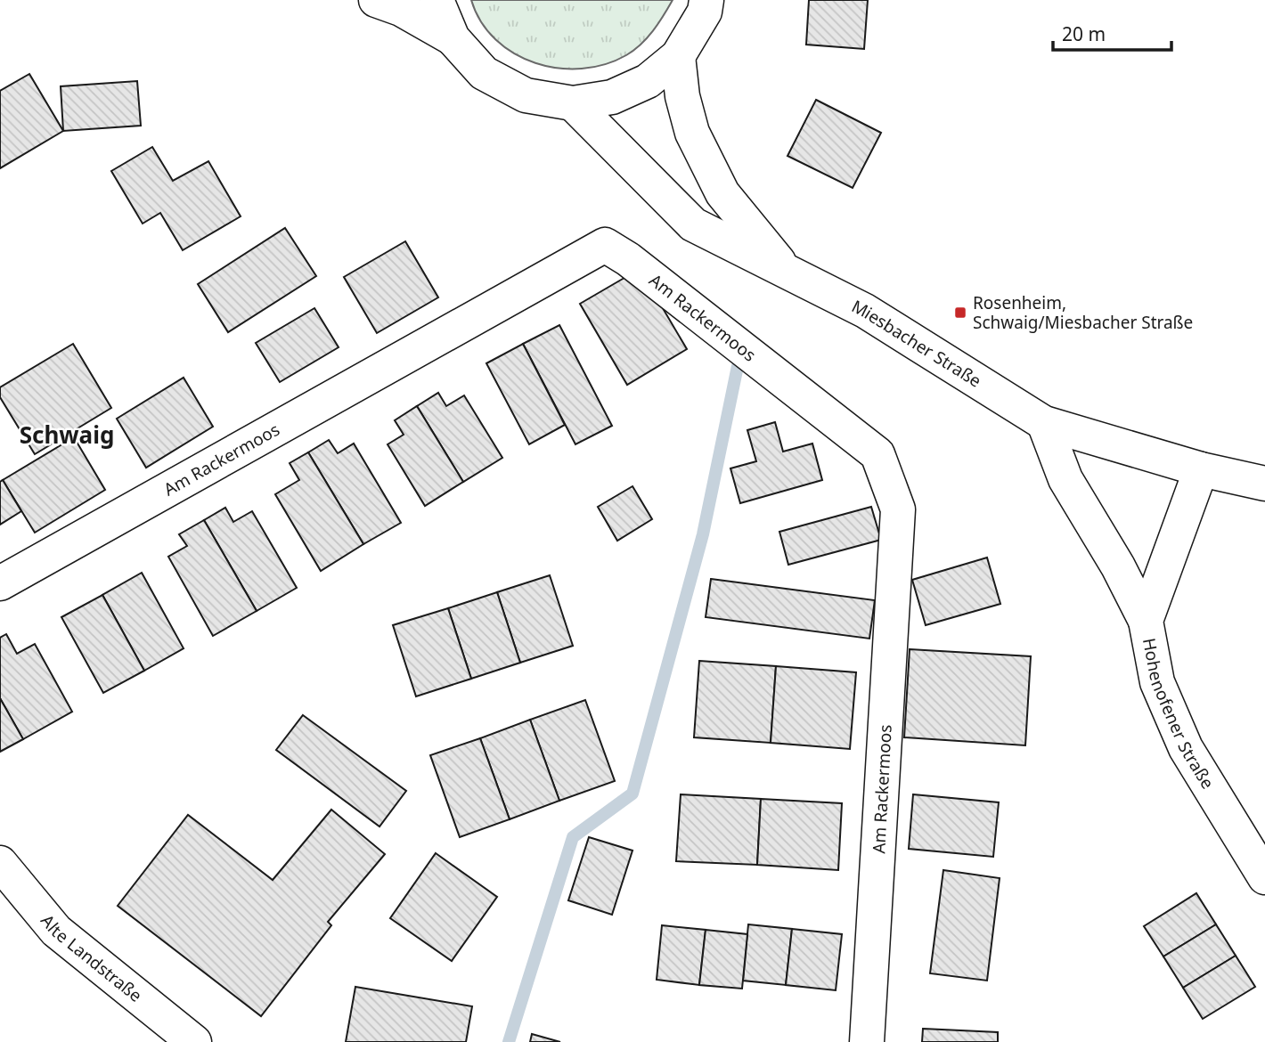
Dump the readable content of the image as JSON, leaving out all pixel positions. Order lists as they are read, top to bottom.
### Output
{
  "streets": {
    "main road": [
      "Am Rackermoos",
      "Miesbacher Straße",
      "Hohenofener Straße",
      "Alte Landstraße"
    ]
  },
  "crossings": [
    ["Miesbacher Straße", "Hohenofener Straße"]
  ],
  "districts": ["Schwaig"],
  "places": {
    "transit": ["Rosenheim, Schwaig/Miesbacher Straße"]
  },
  "scale_bar": "20 m"
}
